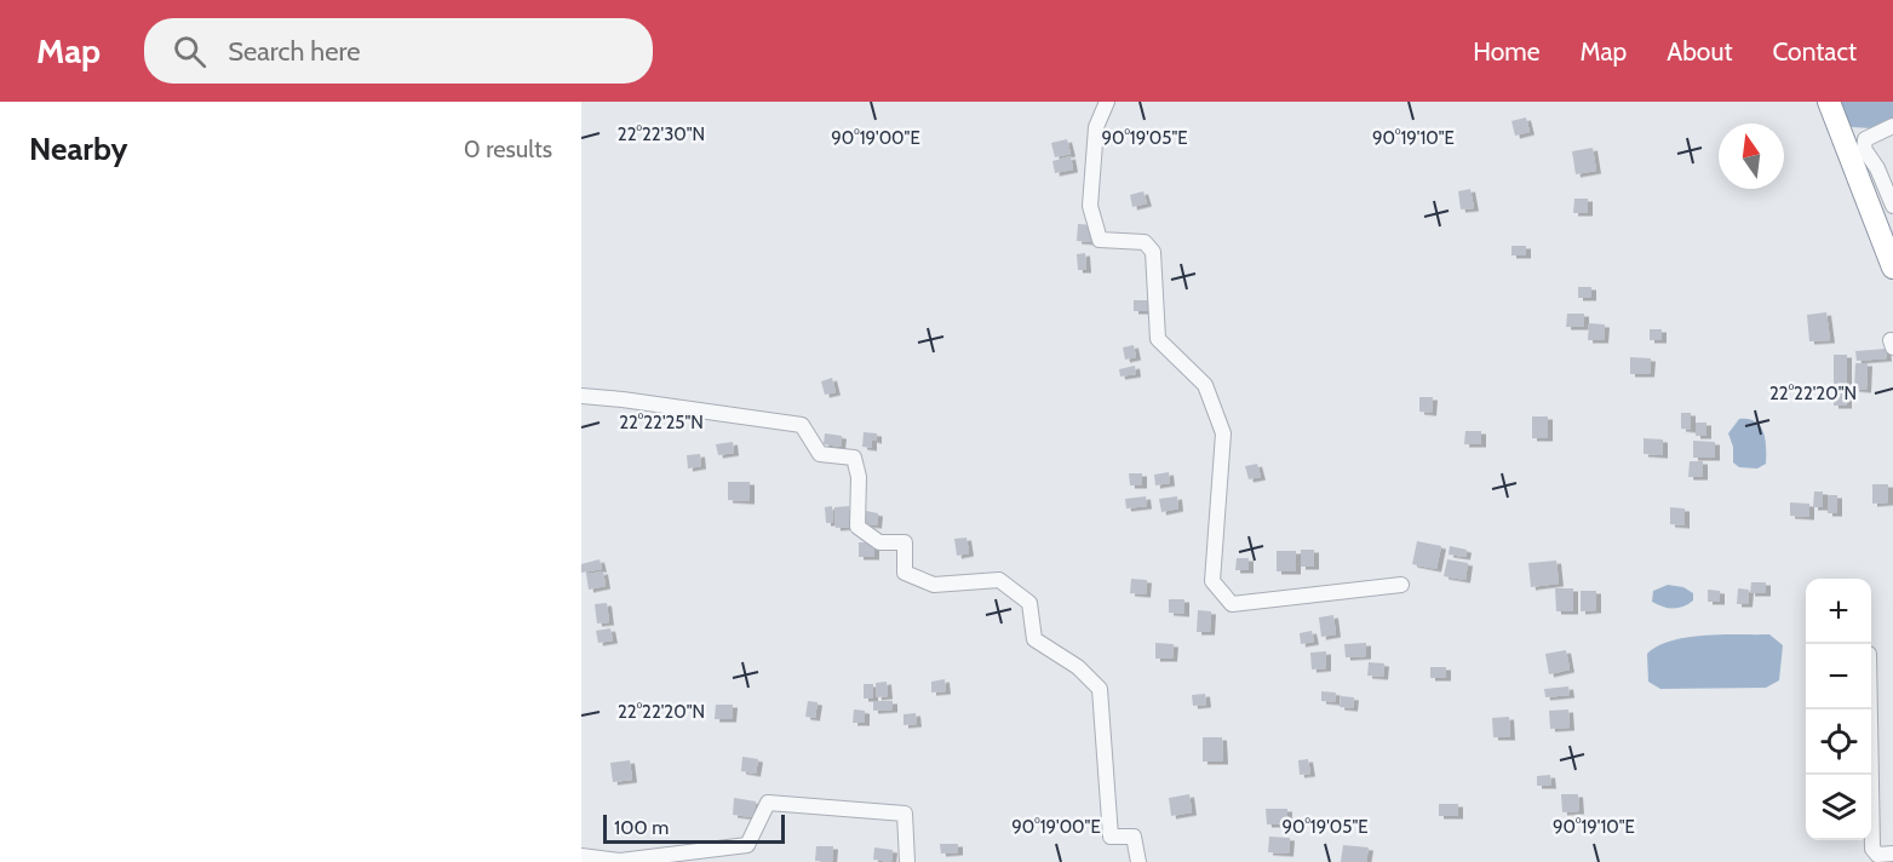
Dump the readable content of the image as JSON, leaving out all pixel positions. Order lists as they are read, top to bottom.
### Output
{
  "scale_bar": "100 m",
  "north": "top",
  "page": {
    "header": "Map",
    "search": "Search here",
    "nav": [
      "Home",
      "Map",
      "About",
      "Contact"
    ],
    "heading": ["Nearby", "0 results"],
    "map_buttons": ["+", "−"],
    "scale": "100 m"
  },
  "coordinates": [
    "22°22'30\"N",
    "90°19'00\"E",
    "90°19'05\"E",
    "90°19'10\"E",
    "22°22'20\"N",
    "22°22'25\"N"
  ]
}
